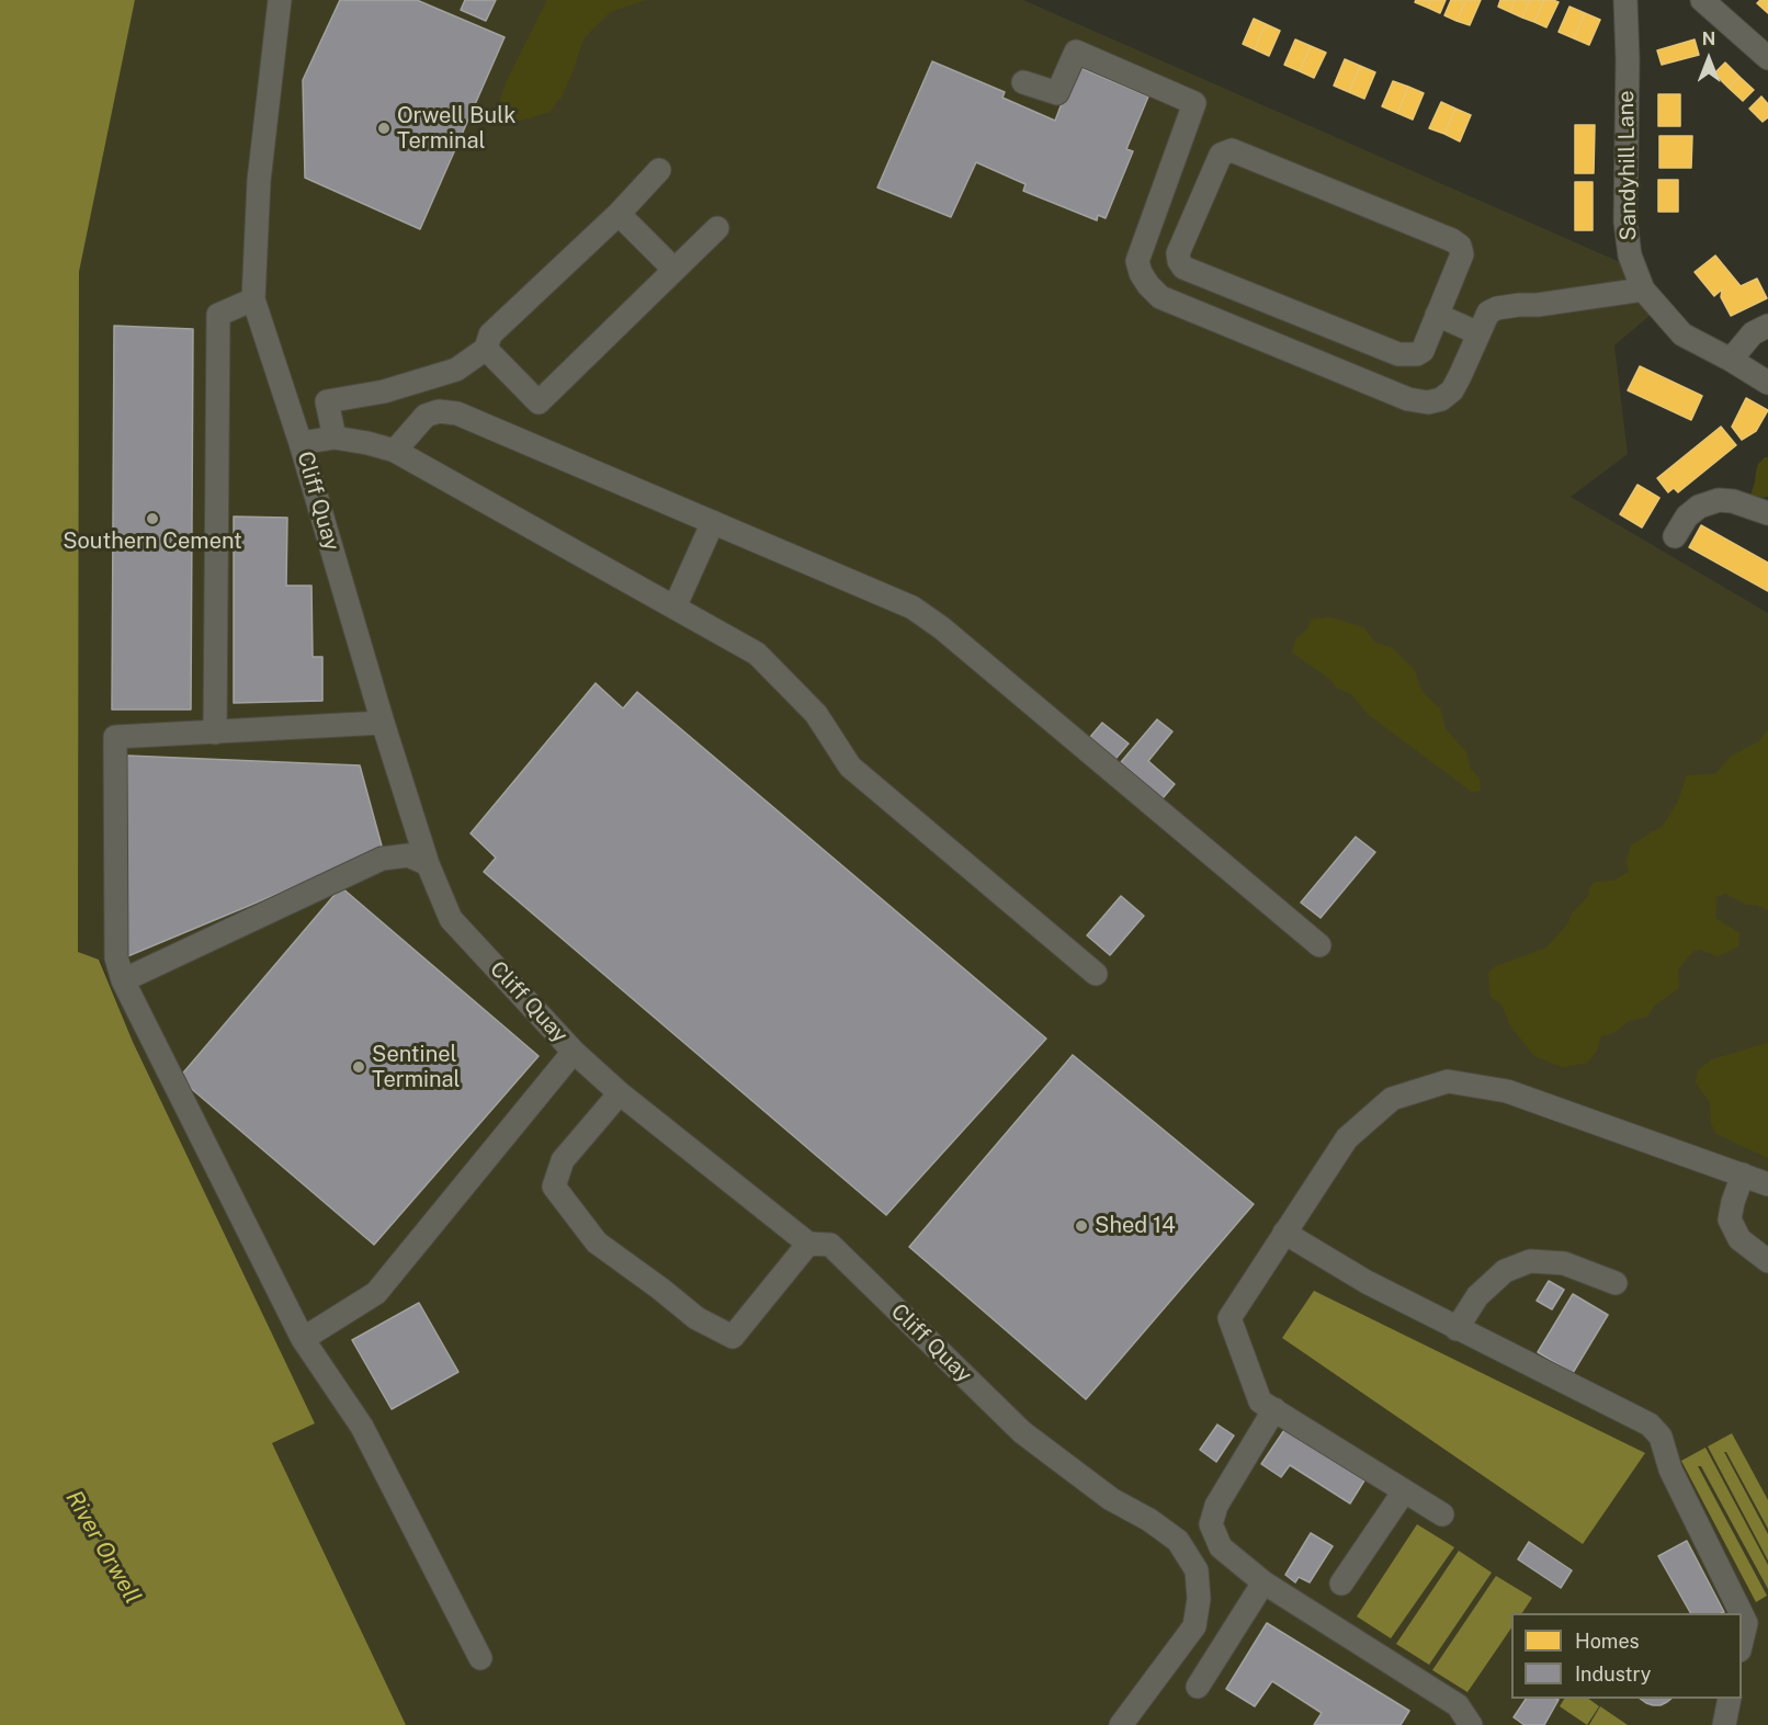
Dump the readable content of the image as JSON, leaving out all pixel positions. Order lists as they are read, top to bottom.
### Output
{
  "streets": {
    "street": ["Sandyhill Lane", "Cliff Quay"]
  },
  "water": ["River Orwell"],
  "places": [
    "Orwell Bulk Terminal",
    "Southern Cement",
    "Sentinel Terminal",
    "Shed 14"
  ],
  "legend": ["Homes", "Industry"],
  "north": "top"
}
